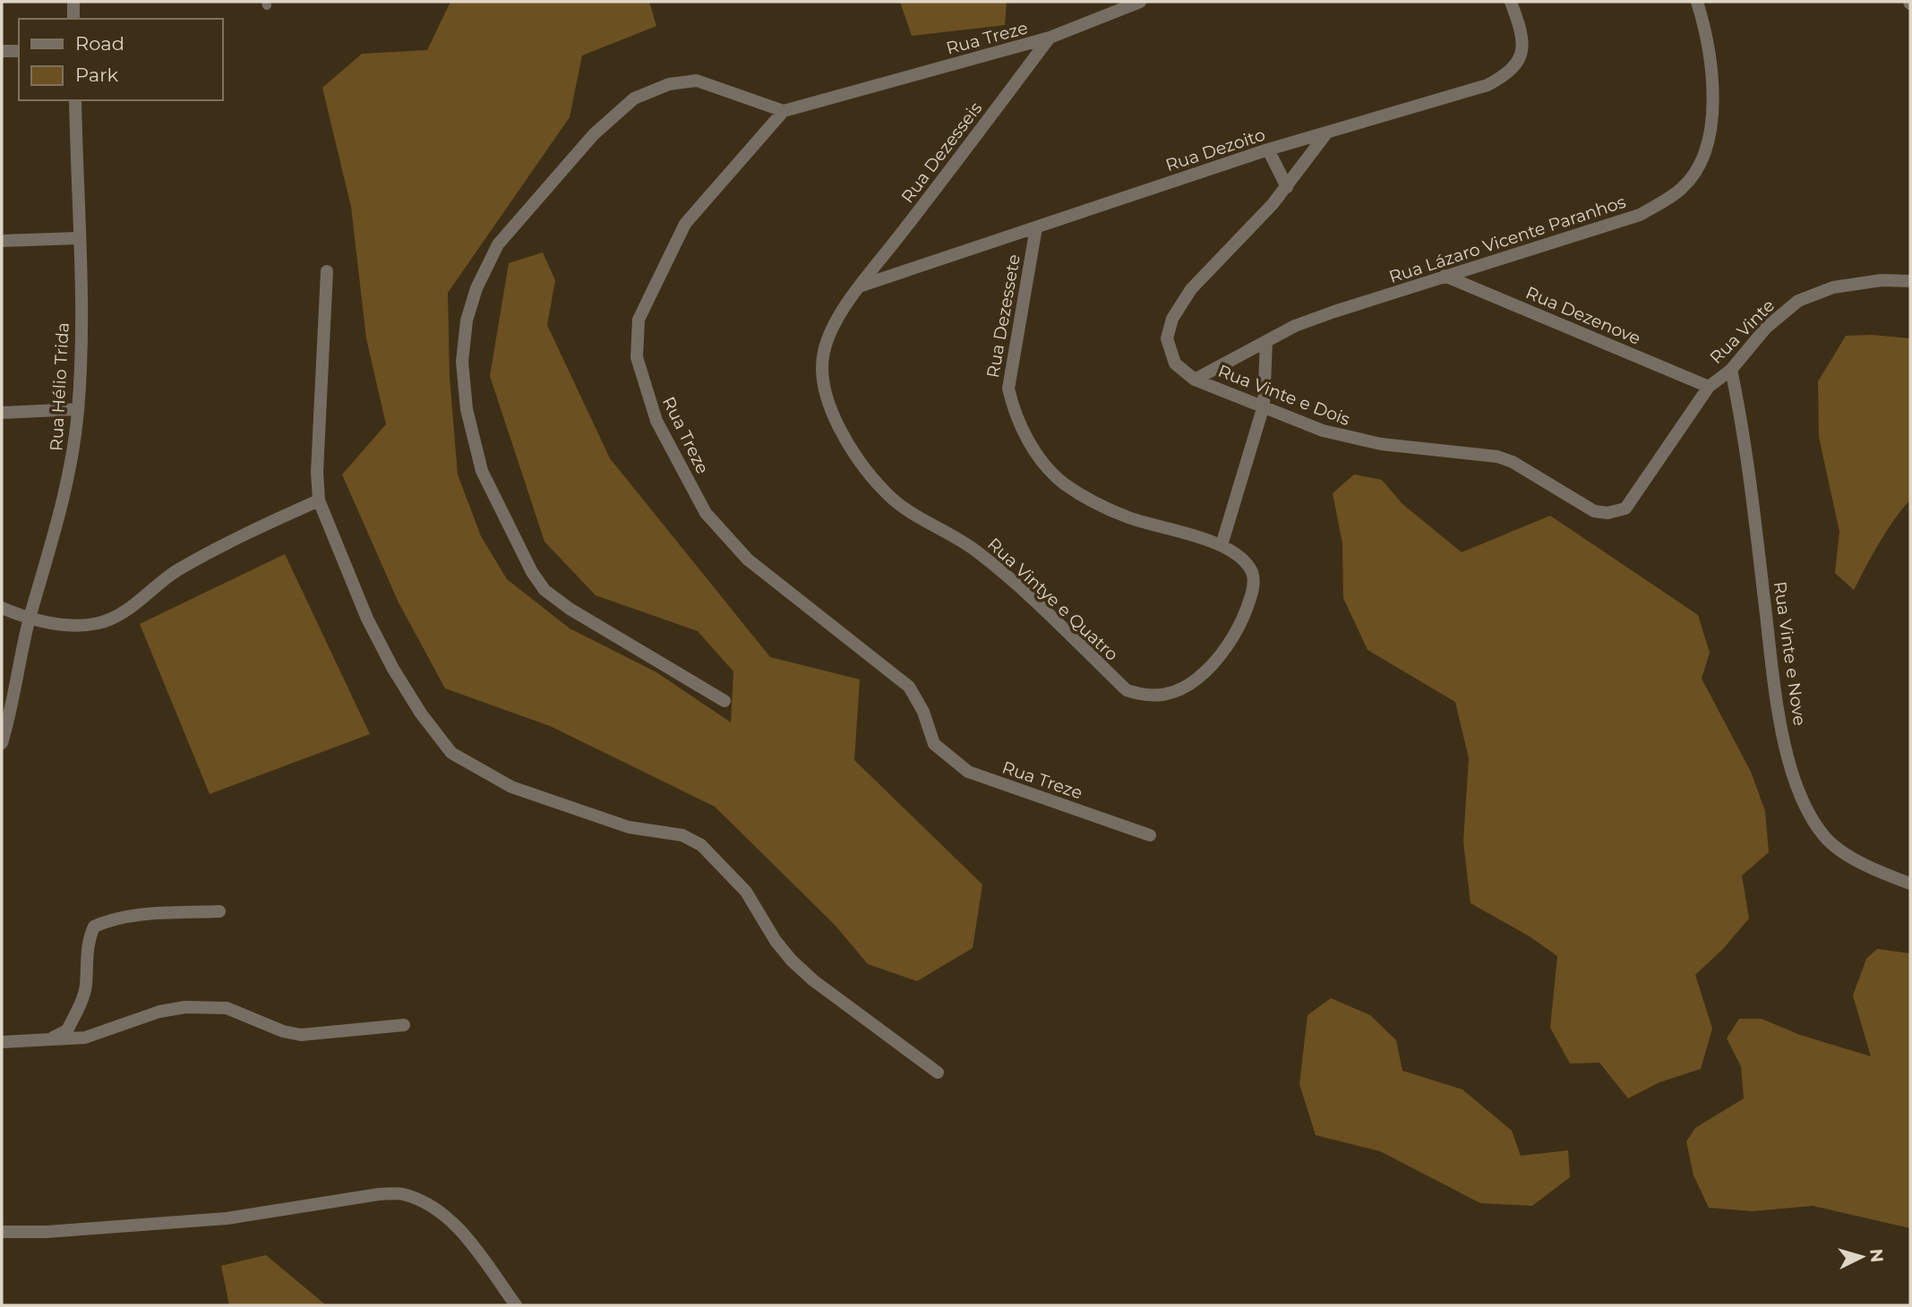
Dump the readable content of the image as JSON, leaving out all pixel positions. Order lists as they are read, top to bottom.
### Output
{
  "streets": {
    "street": [
      "Rua Treze",
      "Rua Dezoito",
      "Rua Dezesseis",
      "Rua Lázaro Vicente Paranhos",
      "Rua Dezenove",
      "Rua Dezessete",
      "Rua Vinte",
      "Rua Hélio Trida",
      "Rua Vinte e Dois",
      "Rua Vintye e Quatro",
      "Rua Vinte e Nove"
    ]
  },
  "crossings": [
    ["Rua Treze", "Rua Dezesseis"],
    ["Rua Dezoito", "Rua Dezesseis"],
    ["Rua Dezoito", "Rua Dezessete"],
    ["Rua Dezoito", "Rua Vinte e Dois"],
    ["Rua Dezoito", "Rua Vintye e Quatro"],
    ["Rua Dezesseis", "Rua Vintye e Quatro"],
    ["Rua Lázaro Vicente Paranhos", "Rua Dezenove"],
    ["Rua Lázaro Vicente Paranhos", "Rua Vinte e Dois"],
    ["Rua Dezenove", "Rua Vinte"],
    ["Rua Dezessete", "Rua Vintye e Quatro"],
    ["Rua Vinte", "Rua Vinte e Dois"],
    ["Rua Vinte", "Rua Vinte e Nove"]
  ],
  "legend": ["Road", "Park"],
  "north": "right"
}
